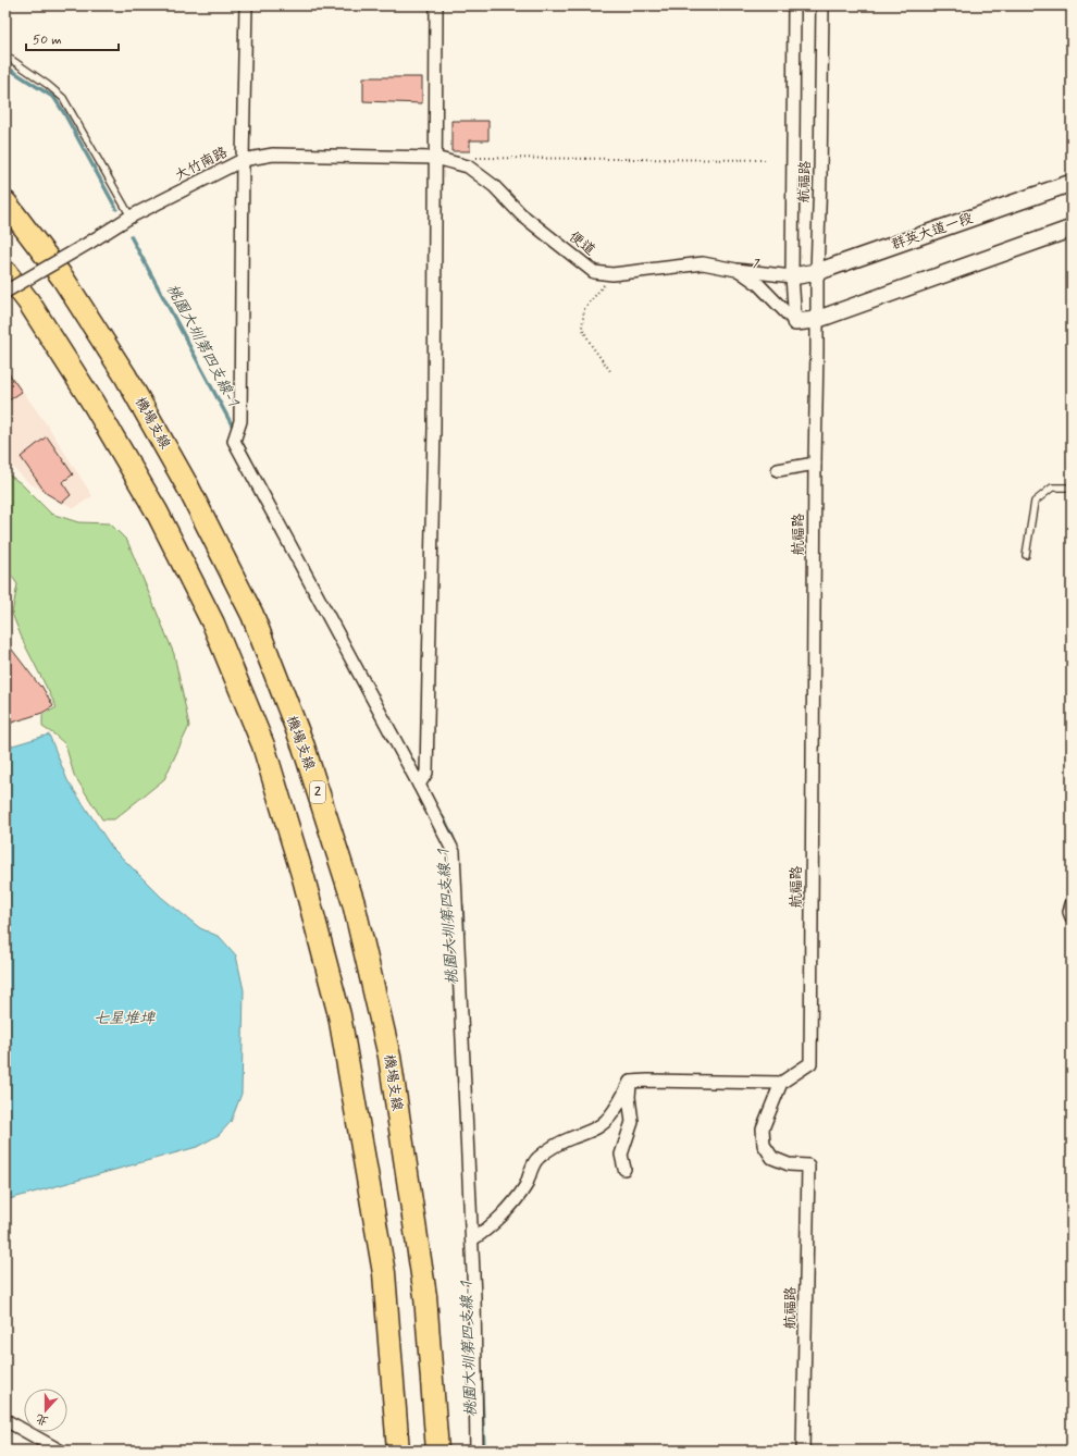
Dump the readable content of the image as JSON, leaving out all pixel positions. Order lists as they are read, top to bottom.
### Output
{
  "streets": {
    "highway": ["機場支線", "2"],
    "street": [
      "大竹南路",
      "航福路",
      "群英大道一段",
      "便道",
      "1"
    ]
  },
  "crossings": [
    ["大竹南路", "便道"],
    ["航福路", "群英大道一段"],
    ["航福路", "1"],
    ["群英大道一段", "1"],
    ["便道", "1"]
  ],
  "water": ["桃園大圳第四支線-1", "七星堆埤"],
  "scale_bar": "50 m",
  "north": "bottom"
}
